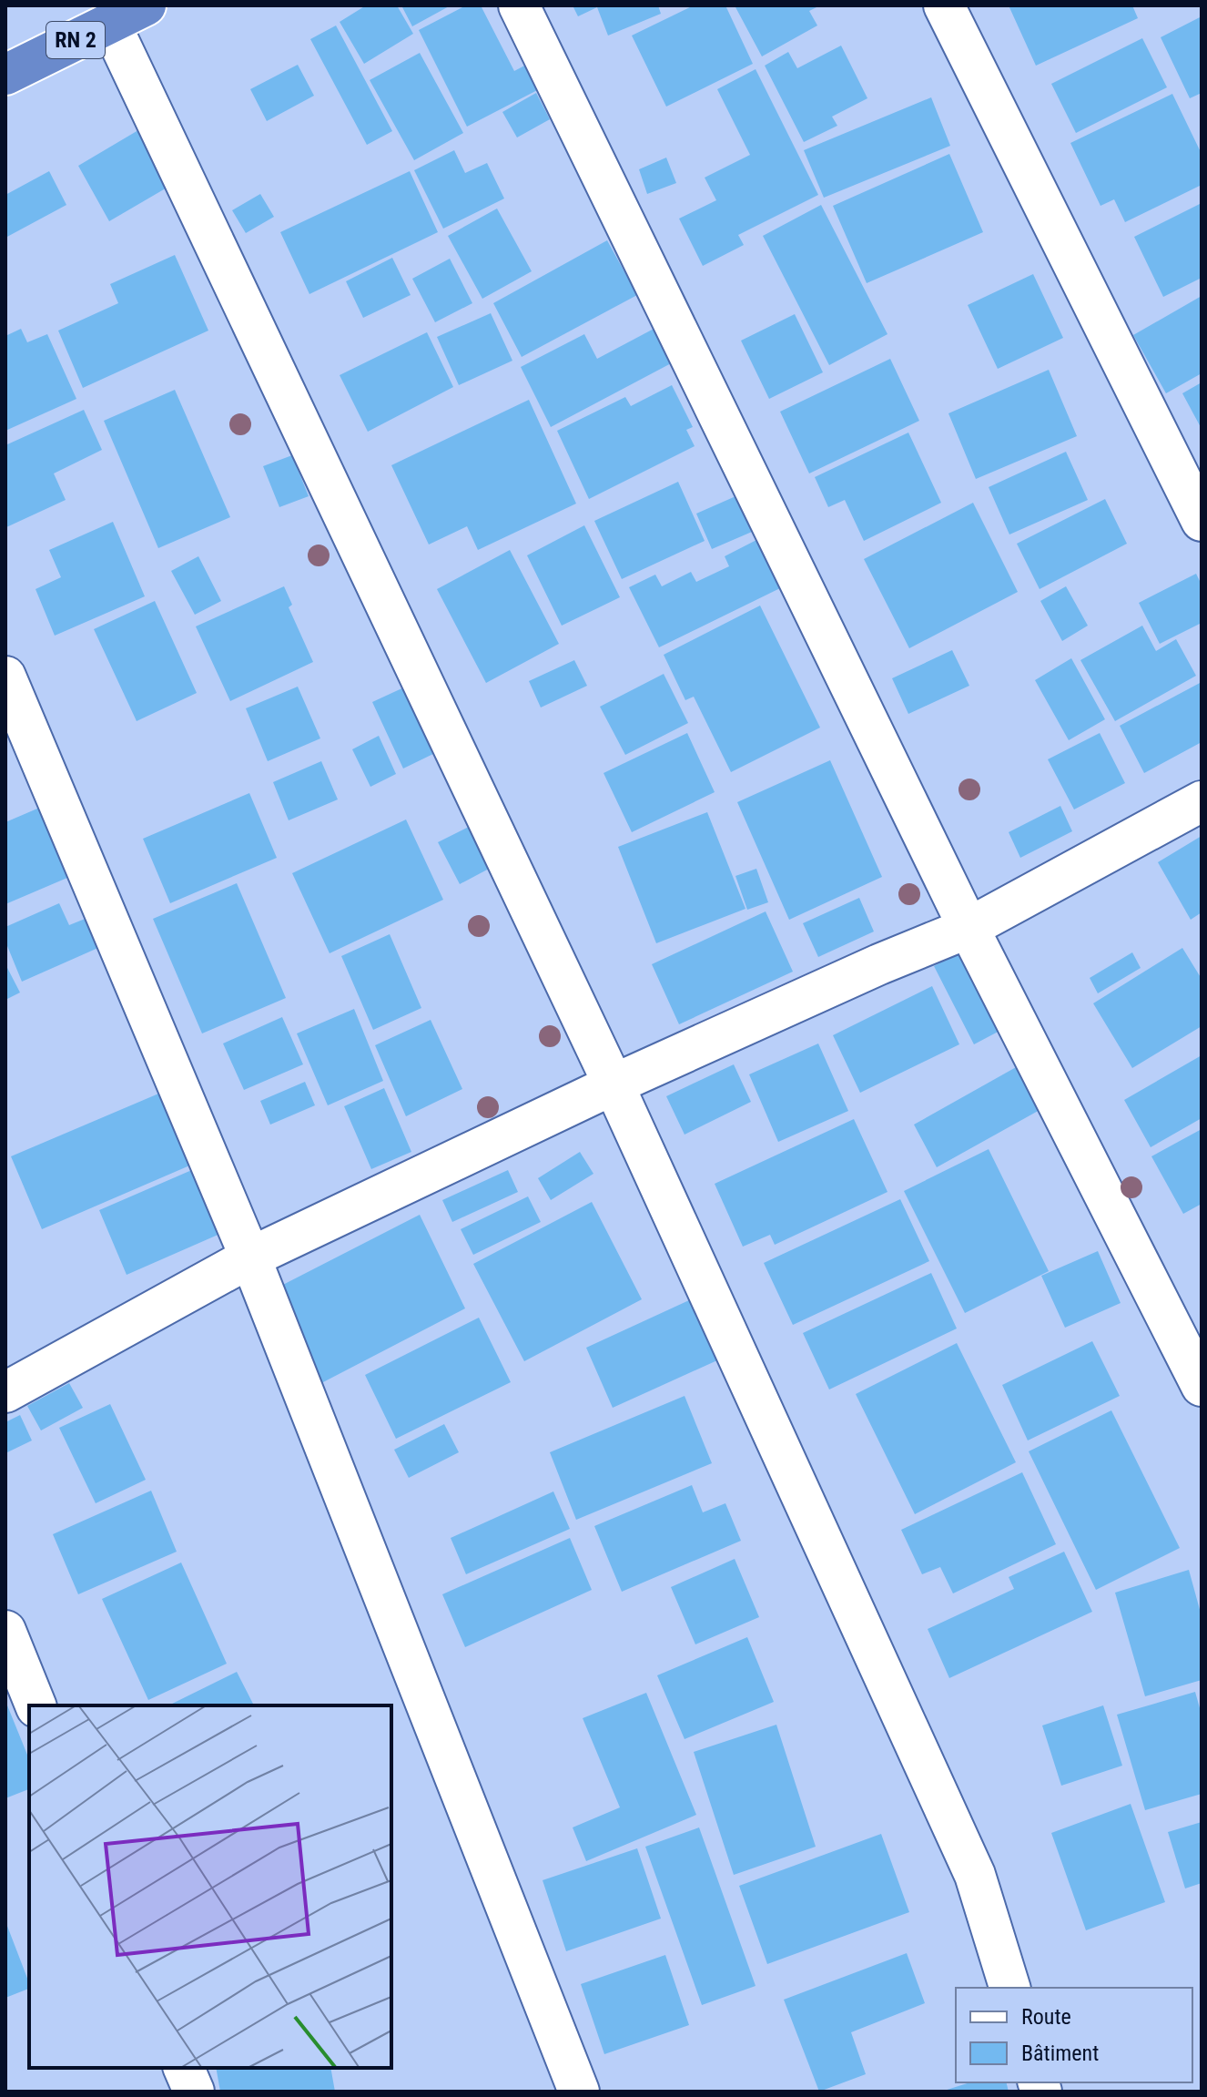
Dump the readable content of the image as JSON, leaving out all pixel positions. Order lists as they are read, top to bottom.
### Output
{
  "streets": {
    "highway": ["RN 2"]
  },
  "legend": ["Route", "Bâtiment"]
}
